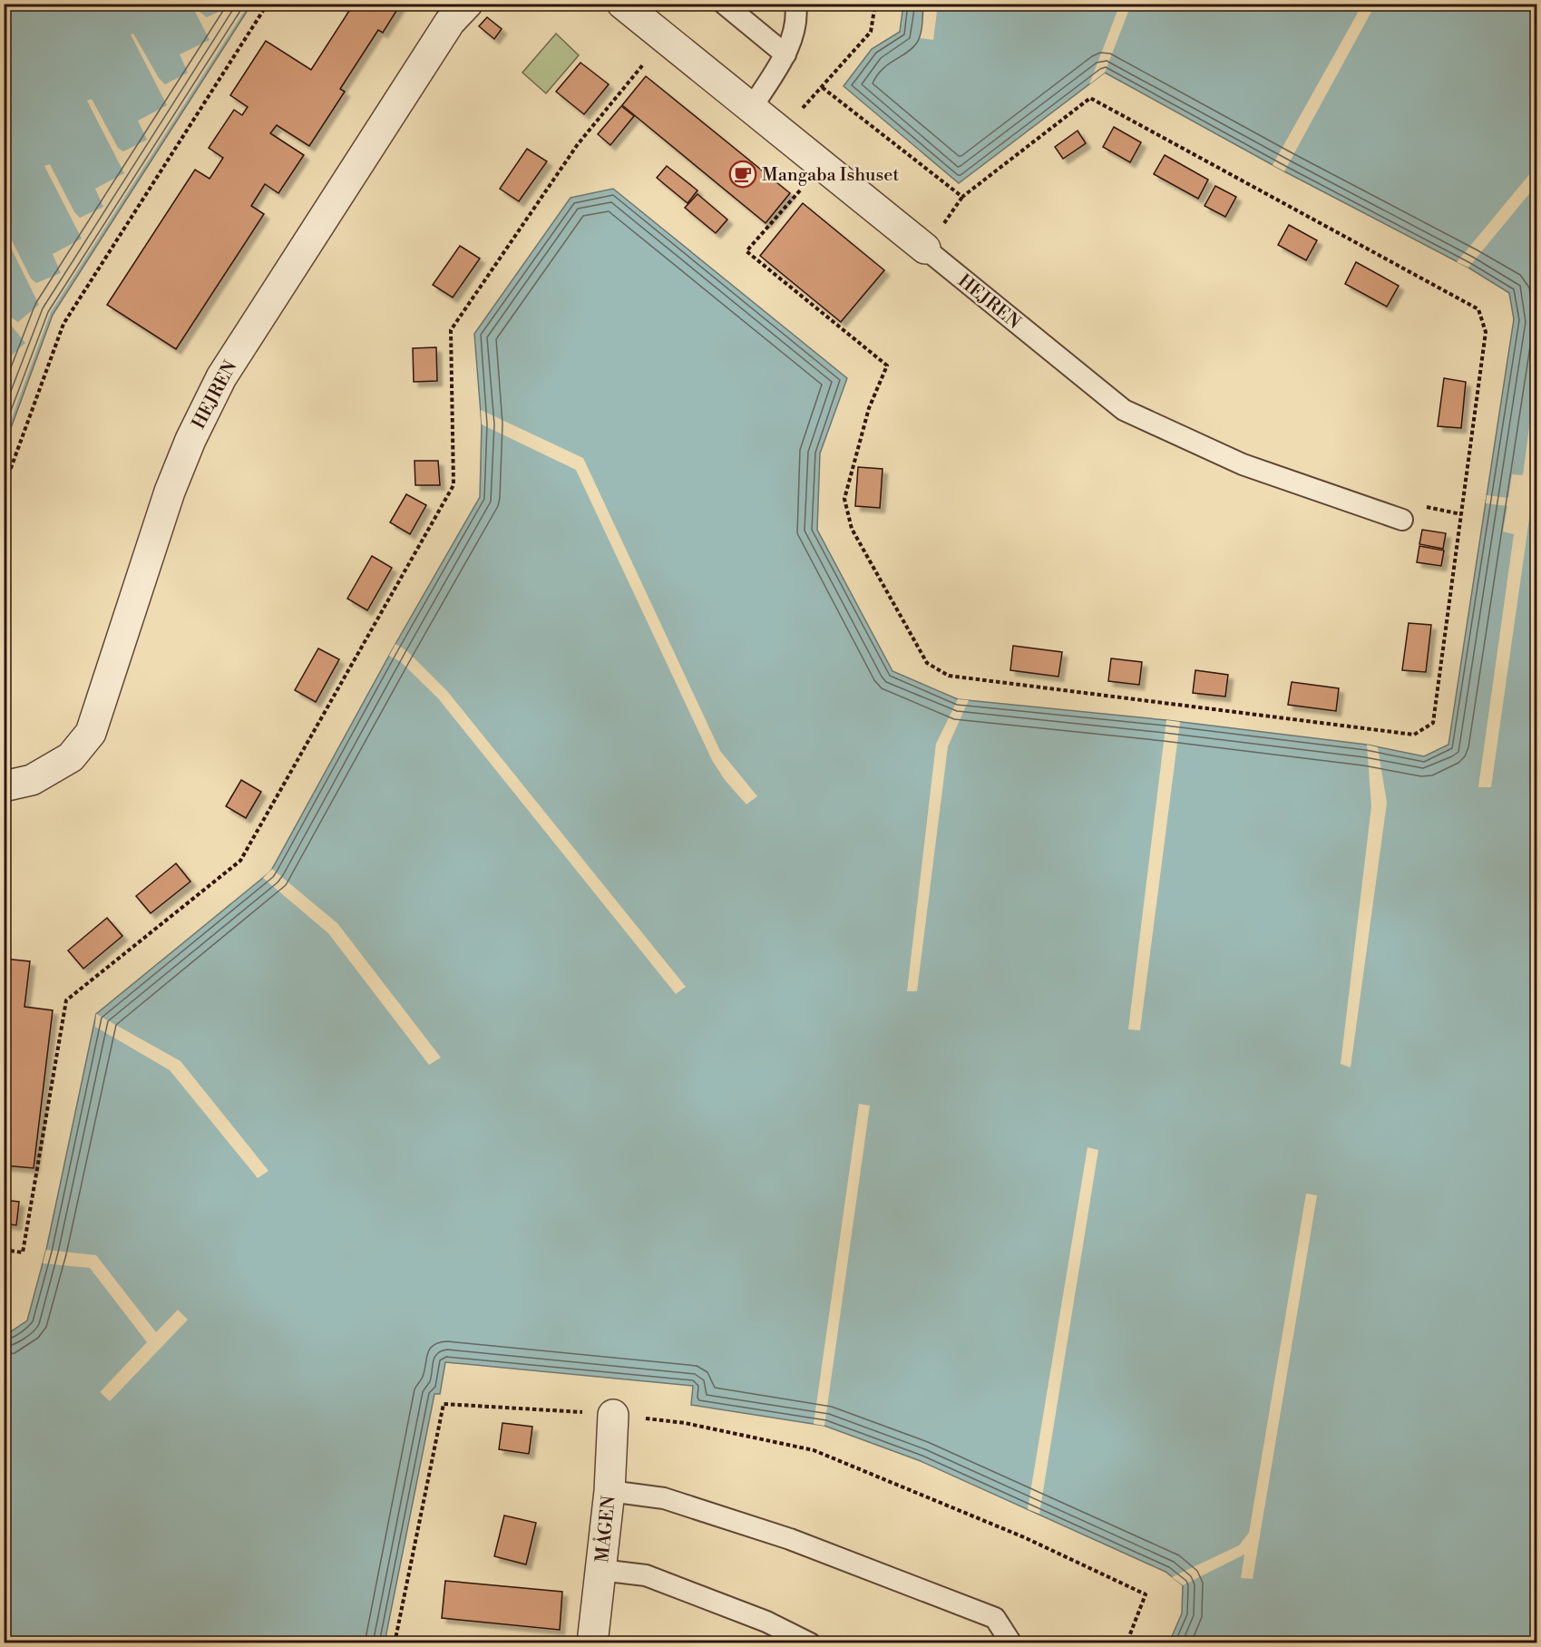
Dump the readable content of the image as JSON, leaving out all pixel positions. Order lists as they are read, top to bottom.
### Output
{
  "streets": {
    "street": ["HEJREN", "MÅGEN"]
  },
  "places": {
    "cafe": ["Mangaba Ishuset"]
  }
}
